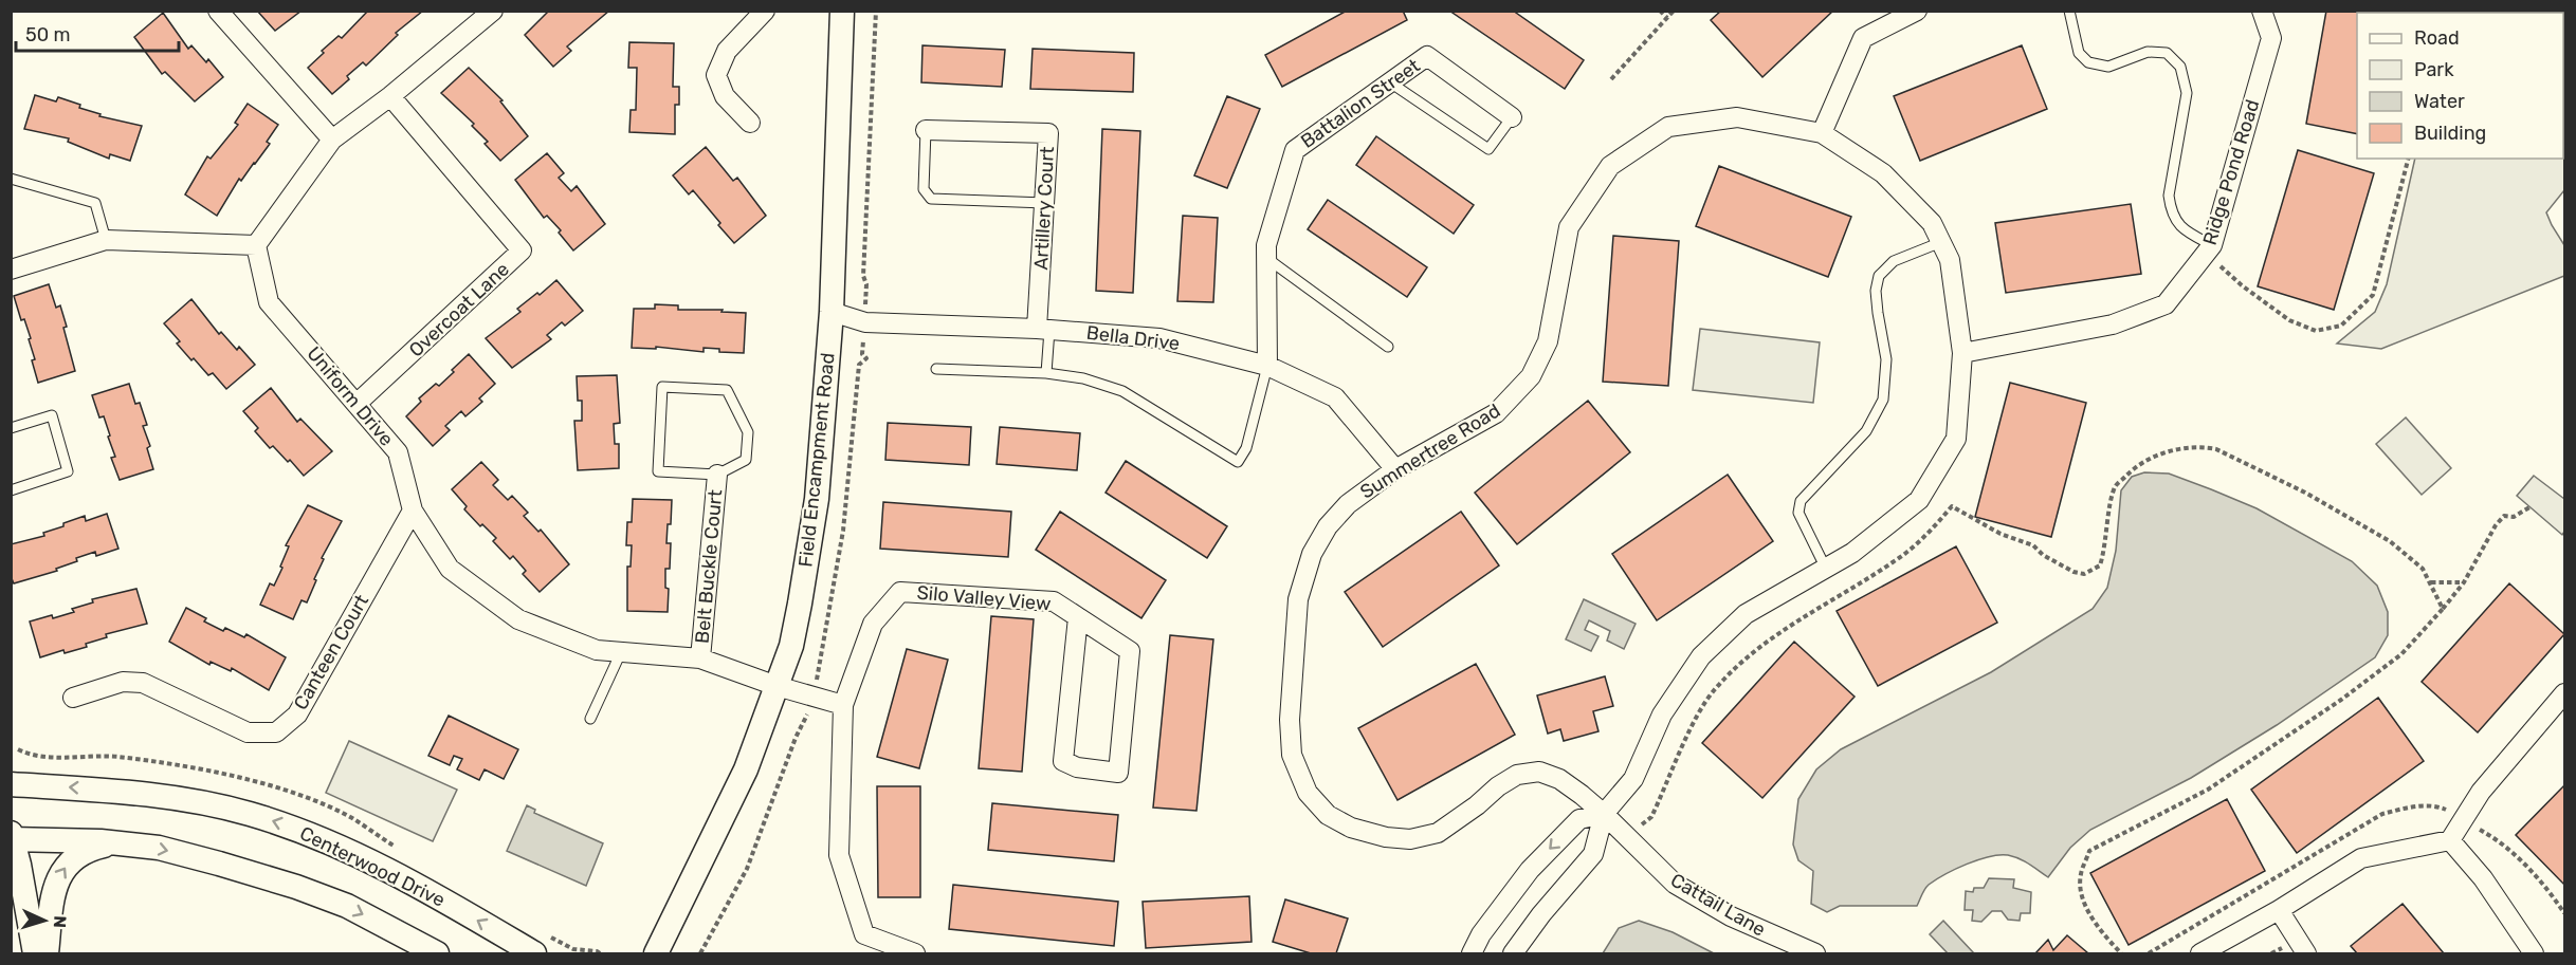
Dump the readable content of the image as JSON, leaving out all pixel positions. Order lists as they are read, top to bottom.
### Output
{
  "streets": {
    "street": [
      "Battalion Street",
      "Ridge Pond Road",
      "Artillery Court",
      "Overcoat Lane",
      "Bella Drive",
      "Uniform Drive",
      "Summertree Road",
      "Field Encampment Road",
      "Belt Buckle Court",
      "Silo Valley View",
      "Canteen Court",
      "Centerwood Drive",
      "Cattail Lane"
    ]
  },
  "crossings": [
    ["Battalion Street", "Bella Drive"],
    ["Ridge Pond Road", "Summertree Road"],
    ["Artillery Court", "Bella Drive"],
    ["Overcoat Lane", "Uniform Drive"],
    ["Bella Drive", "Summertree Road"],
    ["Bella Drive", "Field Encampment Road"],
    ["Uniform Drive", "Field Encampment Road"],
    ["Uniform Drive", "Belt Buckle Court"],
    ["Uniform Drive", "Canteen Court"],
    ["Summertree Road", "Cattail Lane"]
  ],
  "legend": [
    "Road",
    "Park",
    "Water",
    "Building"
  ],
  "scale_bar": "50 m",
  "north": "right"
}
